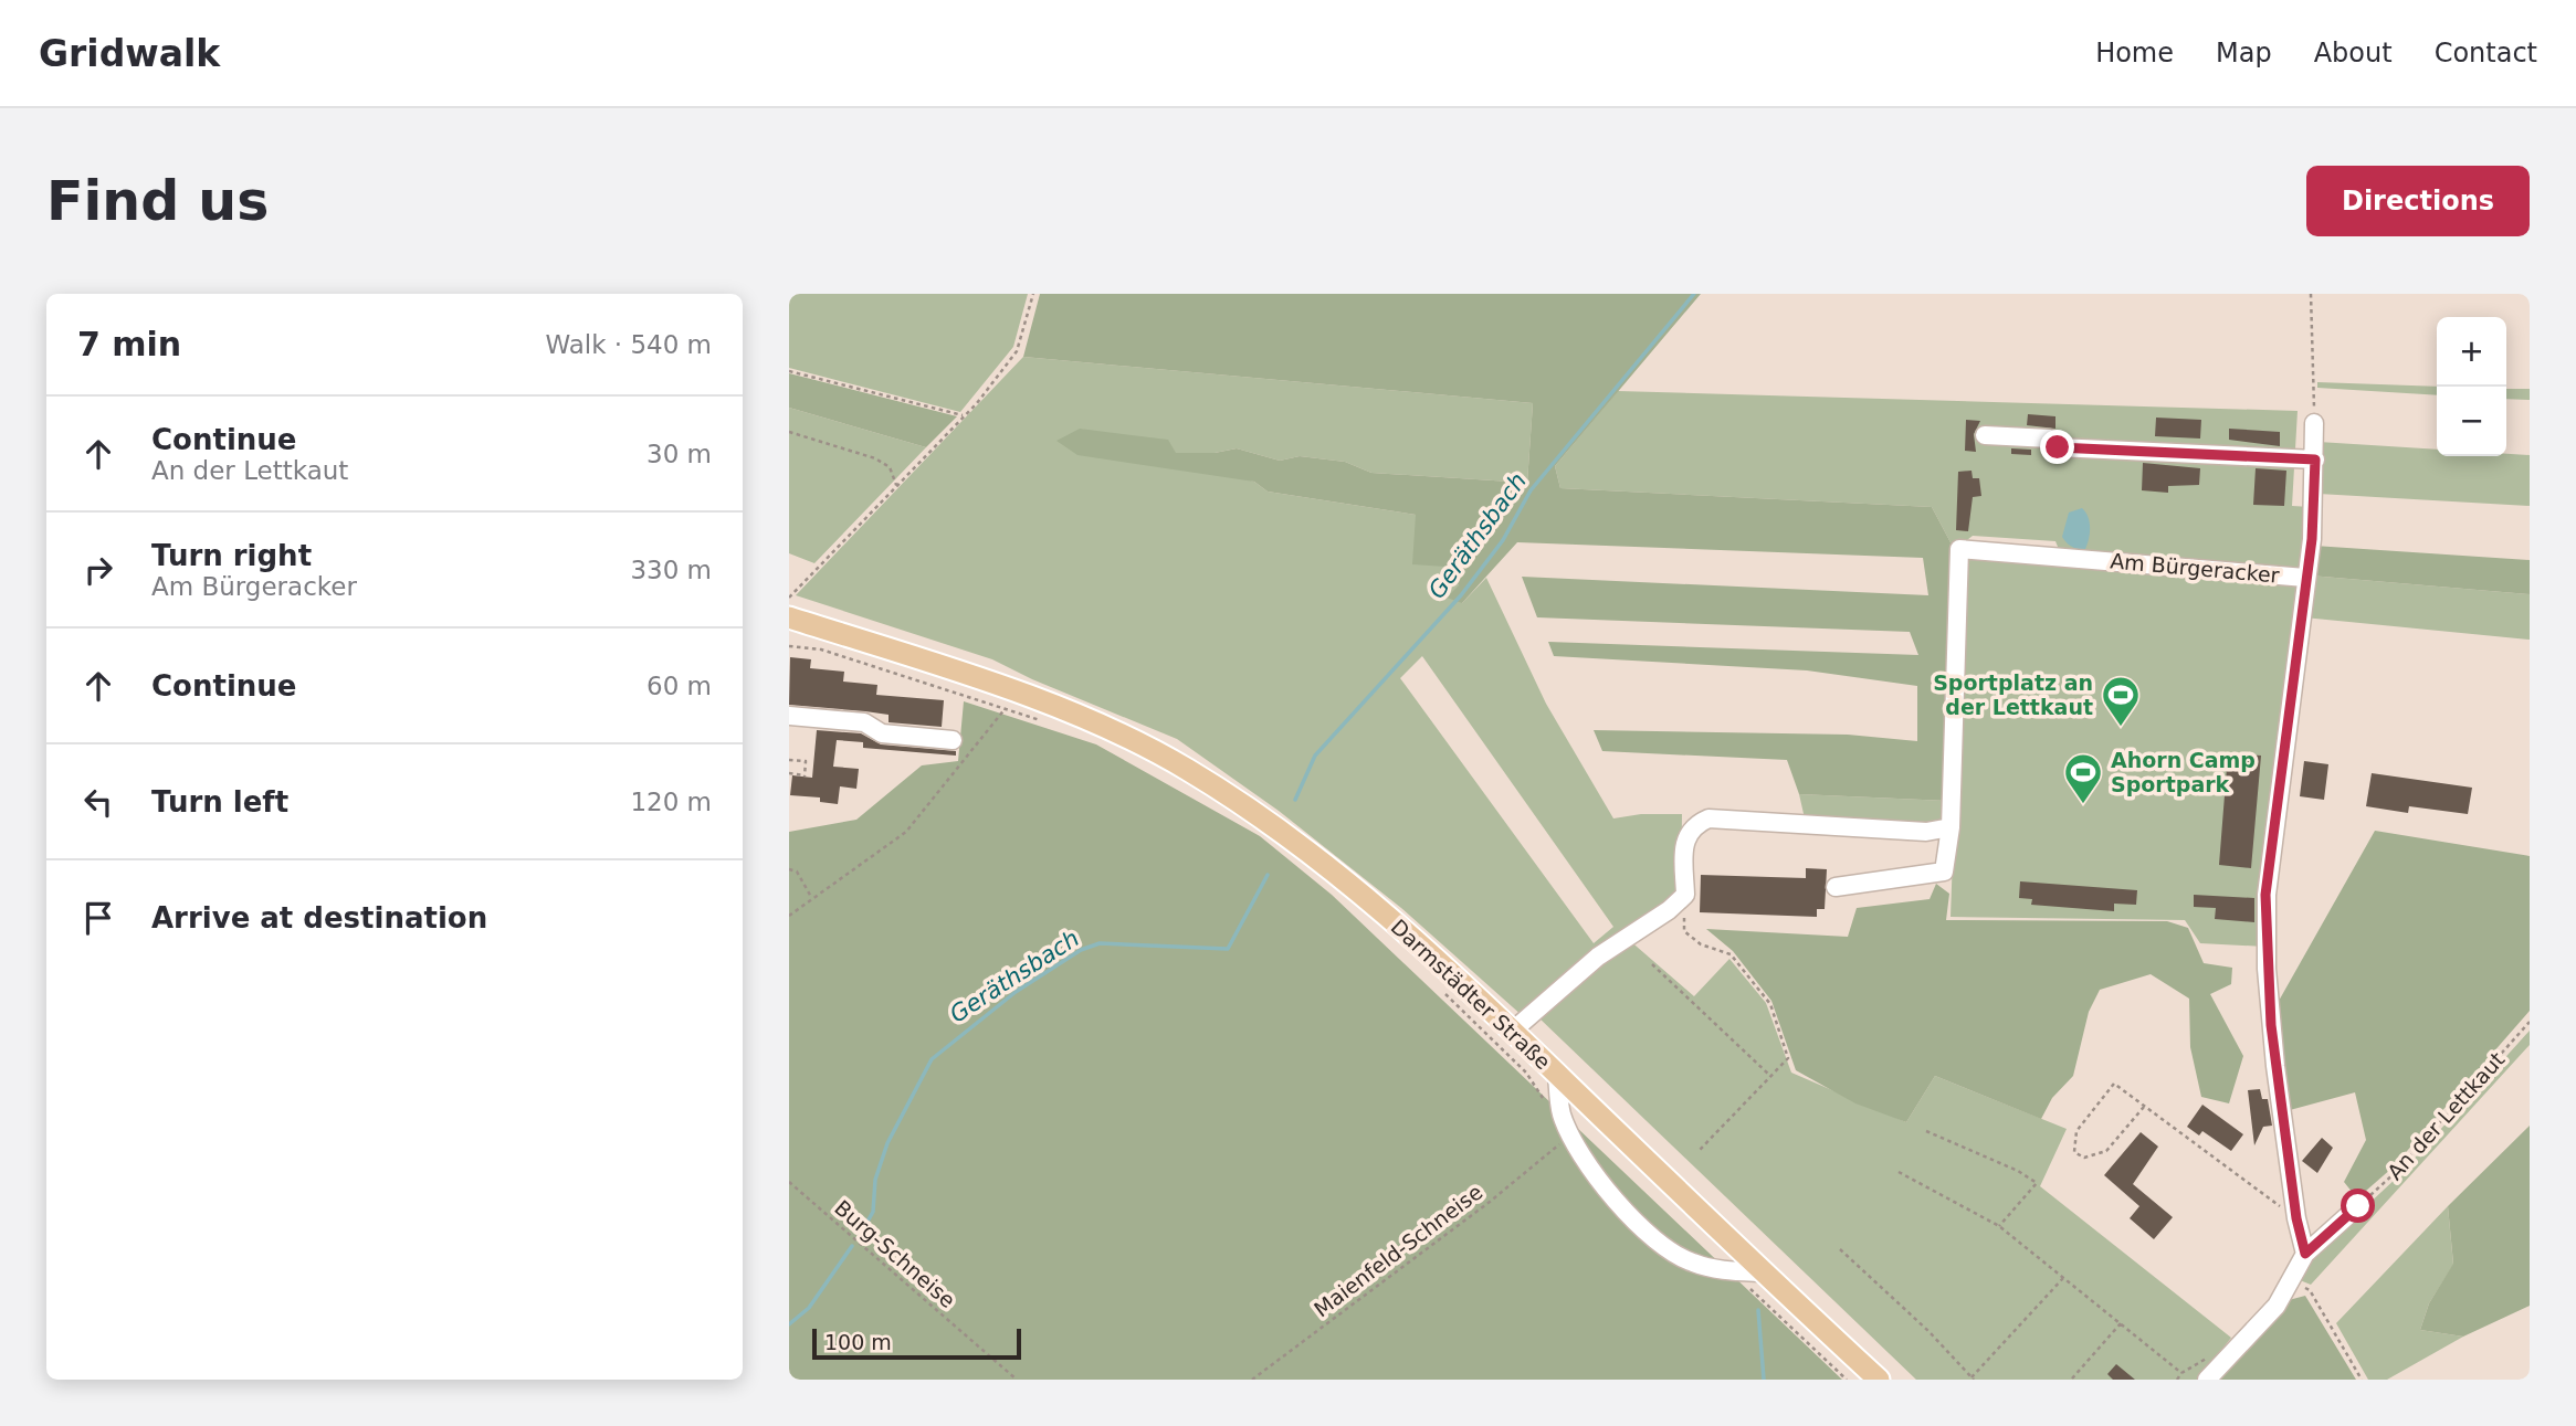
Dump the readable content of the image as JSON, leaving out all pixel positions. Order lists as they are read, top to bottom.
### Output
{
  "streets": {
    "main road": ["Darmstädter Straße"],
    "lane": ["Am Bürgeracker"],
    "path": ["An der Lettkaut", "Maienfeld-Schneise", "Burg-Schneise"]
  },
  "water": ["Geräthsbach"],
  "places": {
    "sports": ["Sportplatz an der Lettkaut", "Ahorn Camp Sportpark"]
  },
  "scale_bar": "100 m",
  "page": {
    "header": "Gridwalk",
    "nav": [
      "Home",
      "Map",
      "About",
      "Contact"
    ],
    "buttons": "Directions",
    "title": "Find us",
    "heading": ["7 min", "Walk · 540 m"],
    "map_buttons": ["+", "−"],
    "list": [
      ["Continue", "An der Lettkaut", "30 m"],
      ["Turn right", "Am Bürgeracker", "330 m"],
      ["Continue", "60 m"],
      ["Turn left", "120 m"],
      "Arrive at destination"
    ],
    "scale": "100 m"
  }
}
